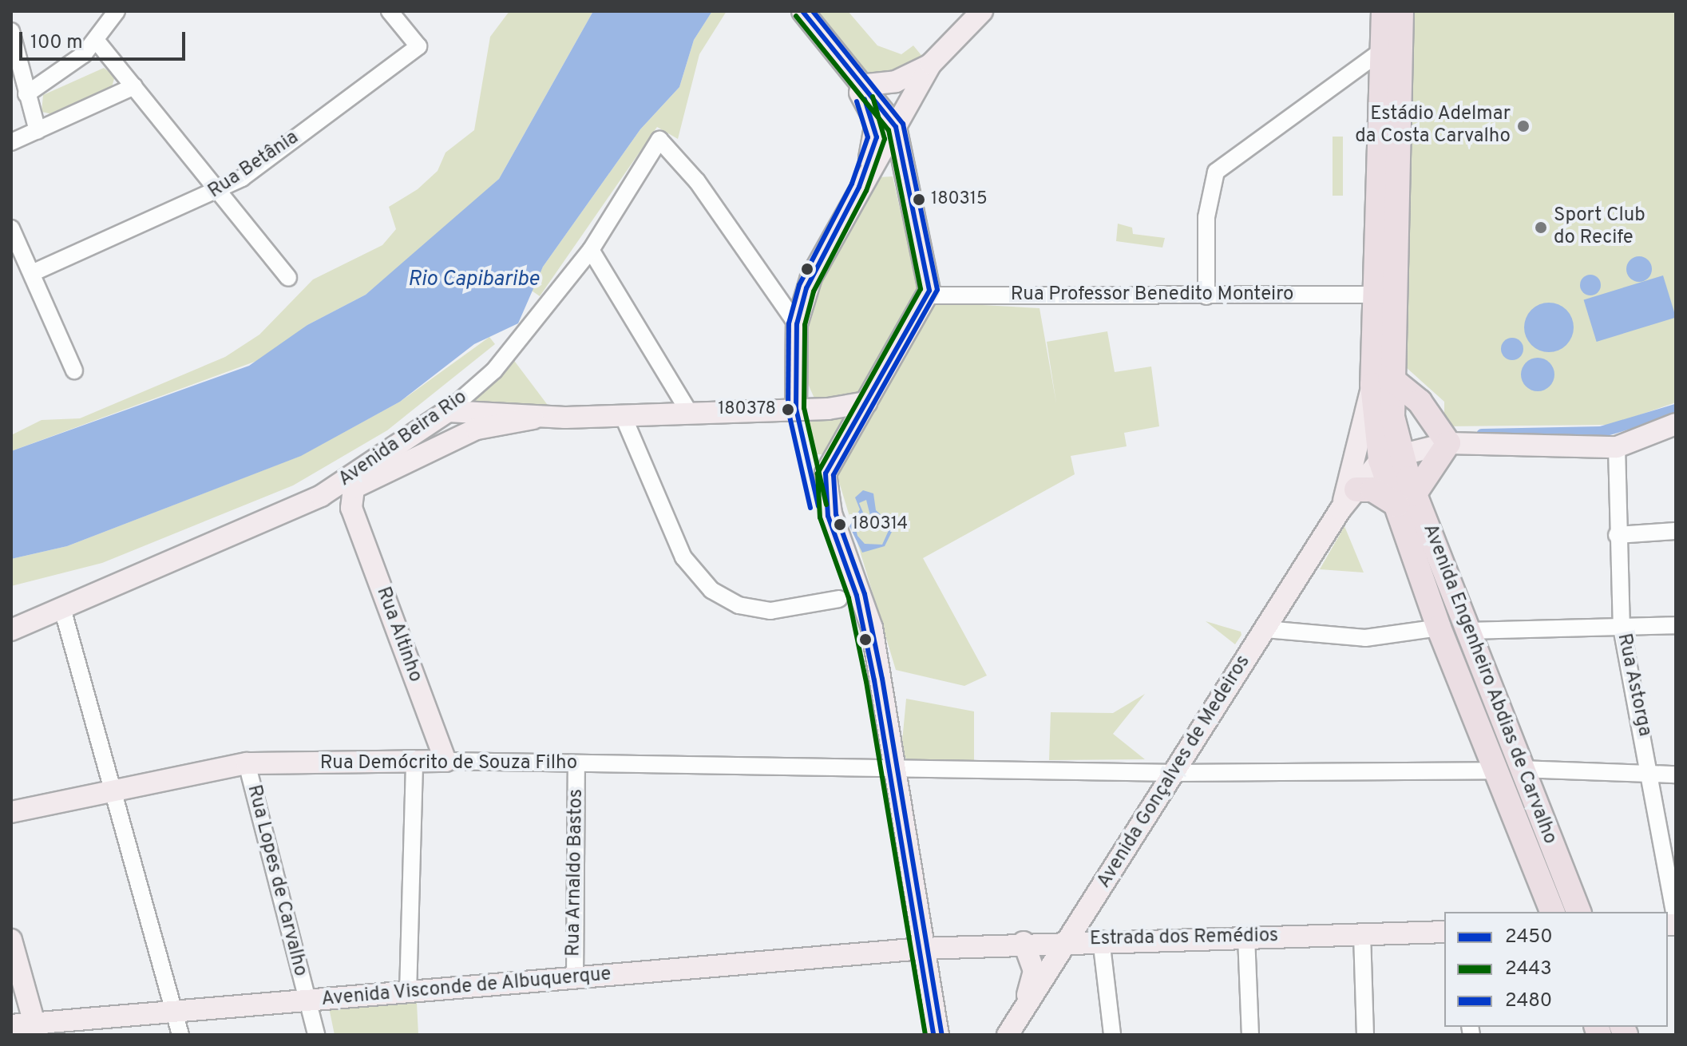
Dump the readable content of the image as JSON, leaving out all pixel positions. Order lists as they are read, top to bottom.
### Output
{
  "streets": {
    "highway": ["Avenida Engenheiro Abdias de Carvalho"],
    "main road": [
      "Avenida Beira Rio",
      "Rua Altinho",
      "Rua Demócrito de Souza Filho",
      "Avenida Gonçalves de Medeiros",
      "Estrada dos Remédios",
      "Avenida Visconde de Albuquerque"
    ],
    "street": [
      "Rua Betânia",
      "Rua Professor Benedito Monteiro",
      "Rua Astorga",
      "Rua Arnaldo Bastos",
      "Rua Lopes de Carvalho"
    ]
  },
  "crossings": [
    ["Rua Altinho", "Rua Demócrito de Souza Filho"],
    ["Avenida Engenheiro Abdias de Carvalho", "Rua Demócrito de Souza Filho"],
    ["Avenida Engenheiro Abdias de Carvalho", "Avenida Gonçalves de Medeiros"],
    ["Rua Astorga", "Rua Demócrito de Souza Filho"],
    ["Rua Demócrito de Souza Filho", "Avenida Gonçalves de Medeiros"],
    ["Rua Demócrito de Souza Filho", "Rua Arnaldo Bastos"],
    ["Rua Demócrito de Souza Filho", "Rua Lopes de Carvalho"],
    ["Avenida Gonçalves de Medeiros", "Estrada dos Remédios"],
    ["Rua Arnaldo Bastos", "Avenida Visconde de Albuquerque"],
    ["Rua Lopes de Carvalho", "Avenida Visconde de Albuquerque"],
    ["Estrada dos Remédios", "Avenida Visconde de Albuquerque"]
  ],
  "water": ["Rio Capibaribe"],
  "places": [
    "Estádio Adelmar da Costa Carvalho",
    "180315",
    "Sport Club do Recife",
    "180378",
    "180314"
  ],
  "lines": ["transit line 2450", "transit line 2480", "transit line 2443"],
  "legend": ["2450", "2443", "2480"],
  "scale_bar": "100 m"
}
